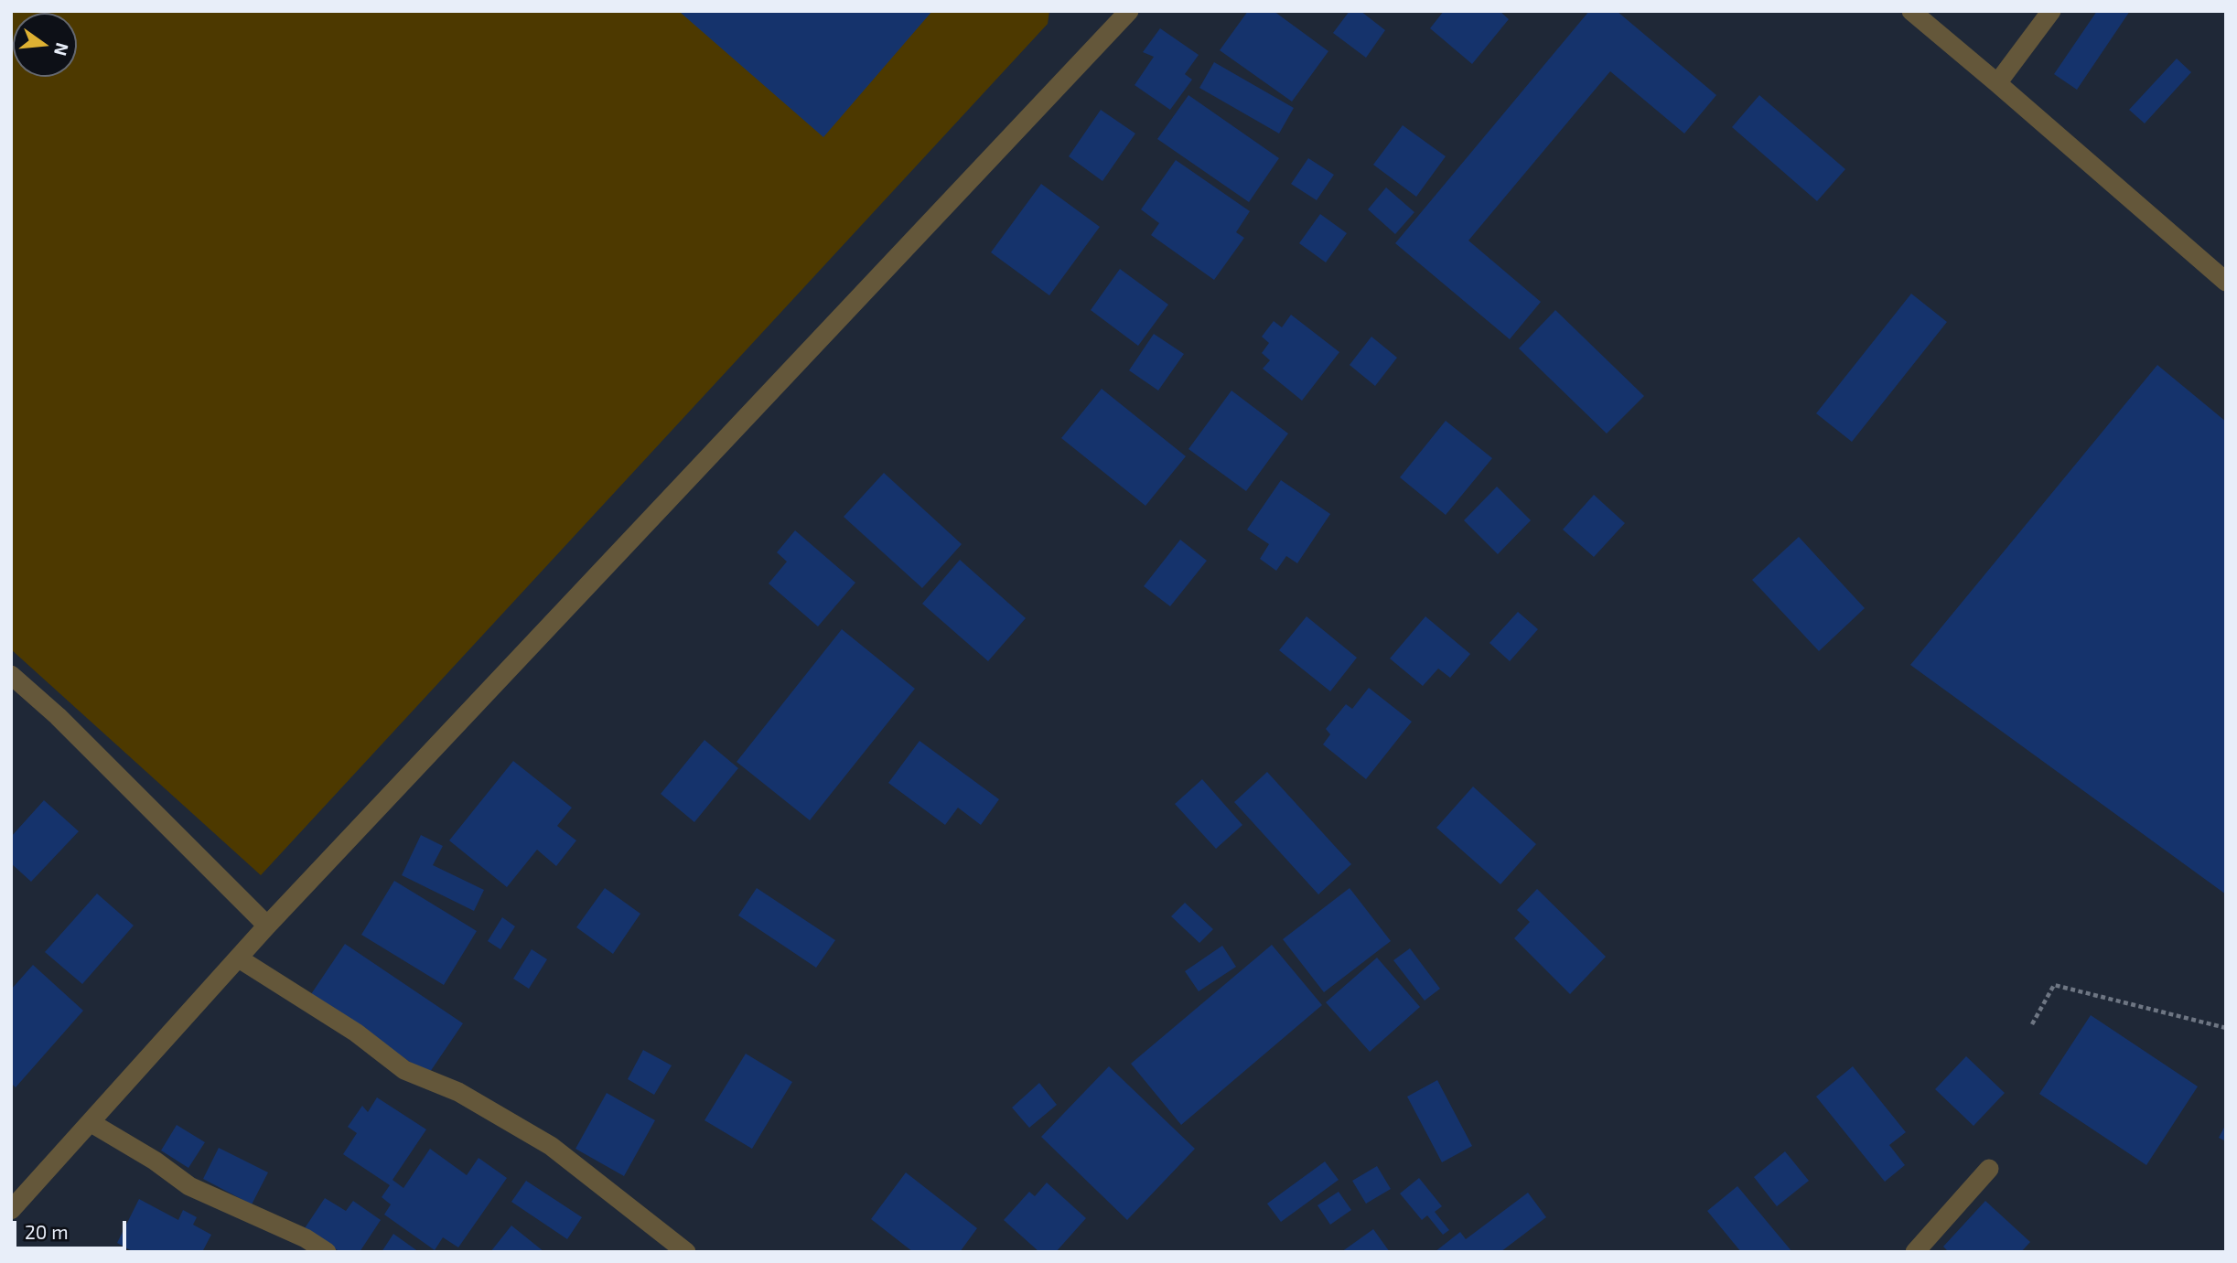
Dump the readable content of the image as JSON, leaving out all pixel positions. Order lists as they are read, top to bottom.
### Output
{
  "scale_bar": "20 m",
  "north": "right"
}
